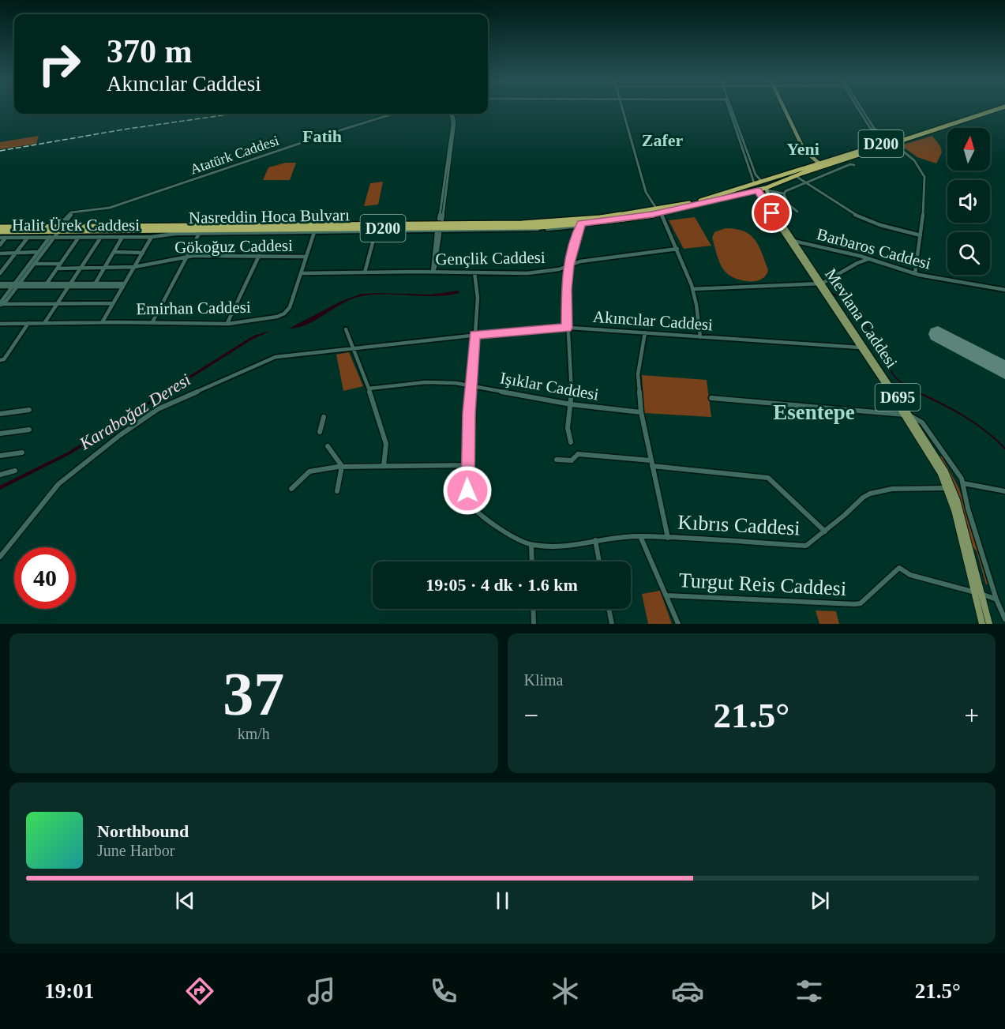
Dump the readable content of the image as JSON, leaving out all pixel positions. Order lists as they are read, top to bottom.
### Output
{
  "streets": {
    "highway": ["D200", "Nasreddin Hoca Bulvarı"],
    "main road": ["Mevlana Caddesi", "D695"],
    "street": [
      "Atatürk Caddesi",
      "Halit Ürek Caddesi",
      "Gökoğuz Caddesi",
      "Barbaros Caddesi",
      "Gençlik Caddesi",
      "Emirhan Caddesi",
      "Akıncılar Caddesi",
      "Işıklar Caddesi",
      "Kıbrıs Caddesi",
      "Turgut Reis Caddesi"
    ]
  },
  "crossings": [
    ["D200", "Nasreddin Hoca Bulvarı"],
    ["D200", "Mevlana Caddesi"],
    ["Atatürk Caddesi", "Nasreddin Hoca Bulvarı"],
    ["Nasreddin Hoca Bulvarı", "Halit Ürek Caddesi"],
    ["Nasreddin Hoca Bulvarı", "Mevlana Caddesi"],
    ["Barbaros Caddesi", "Mevlana Caddesi"],
    ["Gençlik Caddesi", "Emirhan Caddesi"],
    ["Mevlana Caddesi", "Akıncılar Caddesi"],
    ["Mevlana Caddesi", "Kıbrıs Caddesi"],
    ["Mevlana Caddesi", "Turgut Reis Caddesi"]
  ],
  "districts": [
    "Fatih",
    "Zafer",
    "Yeni",
    "Esentepe"
  ],
  "water": ["Karaboğaz Deresi"],
  "north": "top",
  "page": {
    "turn": ["370 m", "Akıncılar Caddesi"],
    "limit": "40",
    "trip": "19:05 · 4 dk · 1.6 km",
    "tile": [
      ["37", "km/h"],
      "Klima"
    ],
    "heat": ["−", "21.5°", "+"],
    "song": ["Northbound", "June Harbor"],
    "tabs": ["19:01", "21.5°"]
  }
}
